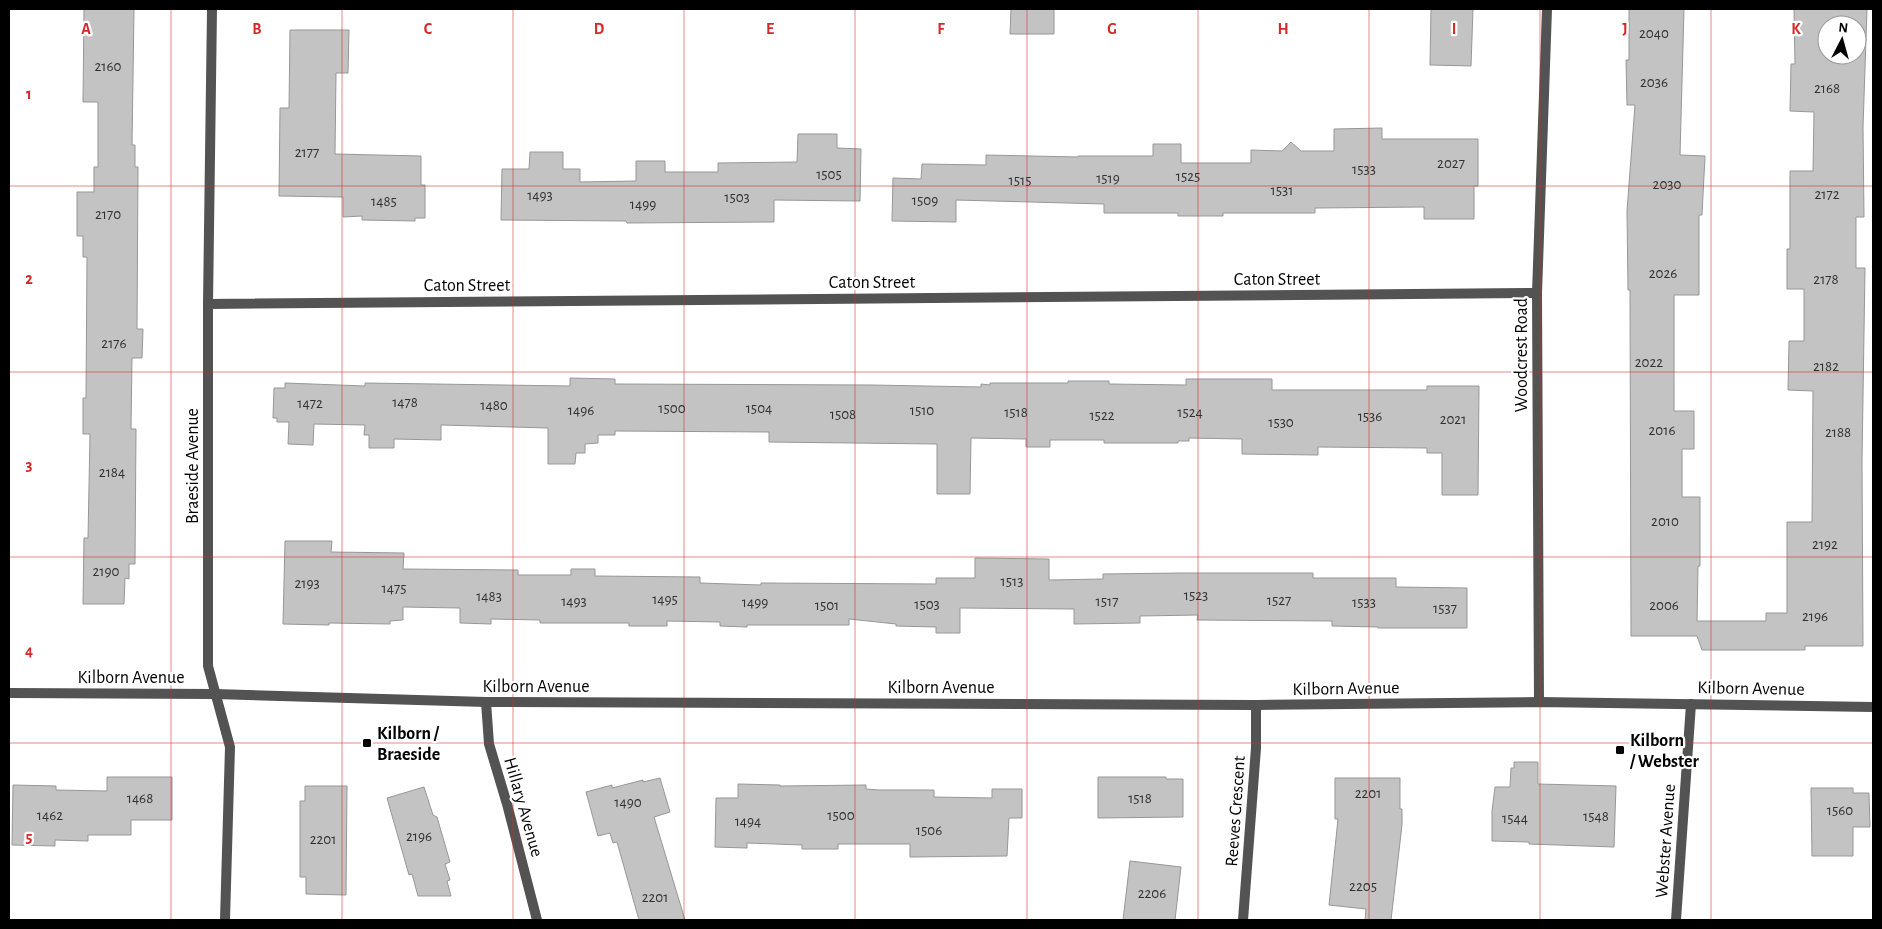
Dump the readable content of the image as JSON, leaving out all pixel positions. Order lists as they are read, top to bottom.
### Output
{
  "streets": {
    "street": [
      "Caton Street",
      "Woodcrest Road",
      "Braeside Avenue",
      "Kilborn Avenue",
      "Hillary Avenue",
      "Reeves Crescent",
      "Webster Avenue"
    ]
  },
  "crossings": [
    ["Caton Street", "Woodcrest Road"],
    ["Caton Street", "Braeside Avenue"],
    ["Woodcrest Road", "Kilborn Avenue"],
    ["Braeside Avenue", "Kilborn Avenue"],
    ["Kilborn Avenue", "Hillary Avenue"],
    ["Kilborn Avenue", "Reeves Crescent"],
    ["Kilborn Avenue", "Webster Avenue"]
  ],
  "places": {
    "transit": ["Kilborn / Braeside", "Kilborn / Webster"]
  },
  "house_numbers": [
    "2040",
    "2160",
    "2036",
    "2168",
    "2177",
    "2027",
    "1533",
    "1505",
    "1525",
    "1519",
    "1515",
    "2030",
    "1531",
    "2172",
    "1493",
    "1503",
    "1509",
    "1485",
    "1499",
    "2170",
    "2026",
    "2178",
    "2176",
    "2022",
    "2182",
    "1478",
    "1472",
    "1480",
    "1500",
    "1504",
    "1496",
    "1510",
    "1518",
    "1524",
    "1508",
    "1522",
    "1536",
    "2021",
    "1530",
    "2016",
    "2188",
    "2184",
    "2010",
    "2192",
    "2190",
    "1513",
    "2193",
    "1475",
    "1523",
    "1483",
    "1495",
    "1527",
    "1493",
    "1517",
    "1499",
    "1533",
    "1503",
    "1501",
    "2006",
    "1537",
    "2196",
    "2201",
    "1468",
    "1518",
    "1490",
    "1560",
    "1462",
    "1500",
    "1548",
    "1544",
    "1494",
    "1506",
    "2196",
    "2201",
    "2205",
    "2206",
    "2201"
  ],
  "north": "top",
  "grid": {
    "columns": [
      "A",
      "B",
      "C",
      "D",
      "E",
      "F",
      "G",
      "H",
      "I",
      "J",
      "K"
    ],
    "rows": [
      "1",
      "2",
      "3",
      "4",
      "5"
    ]
  }
}
